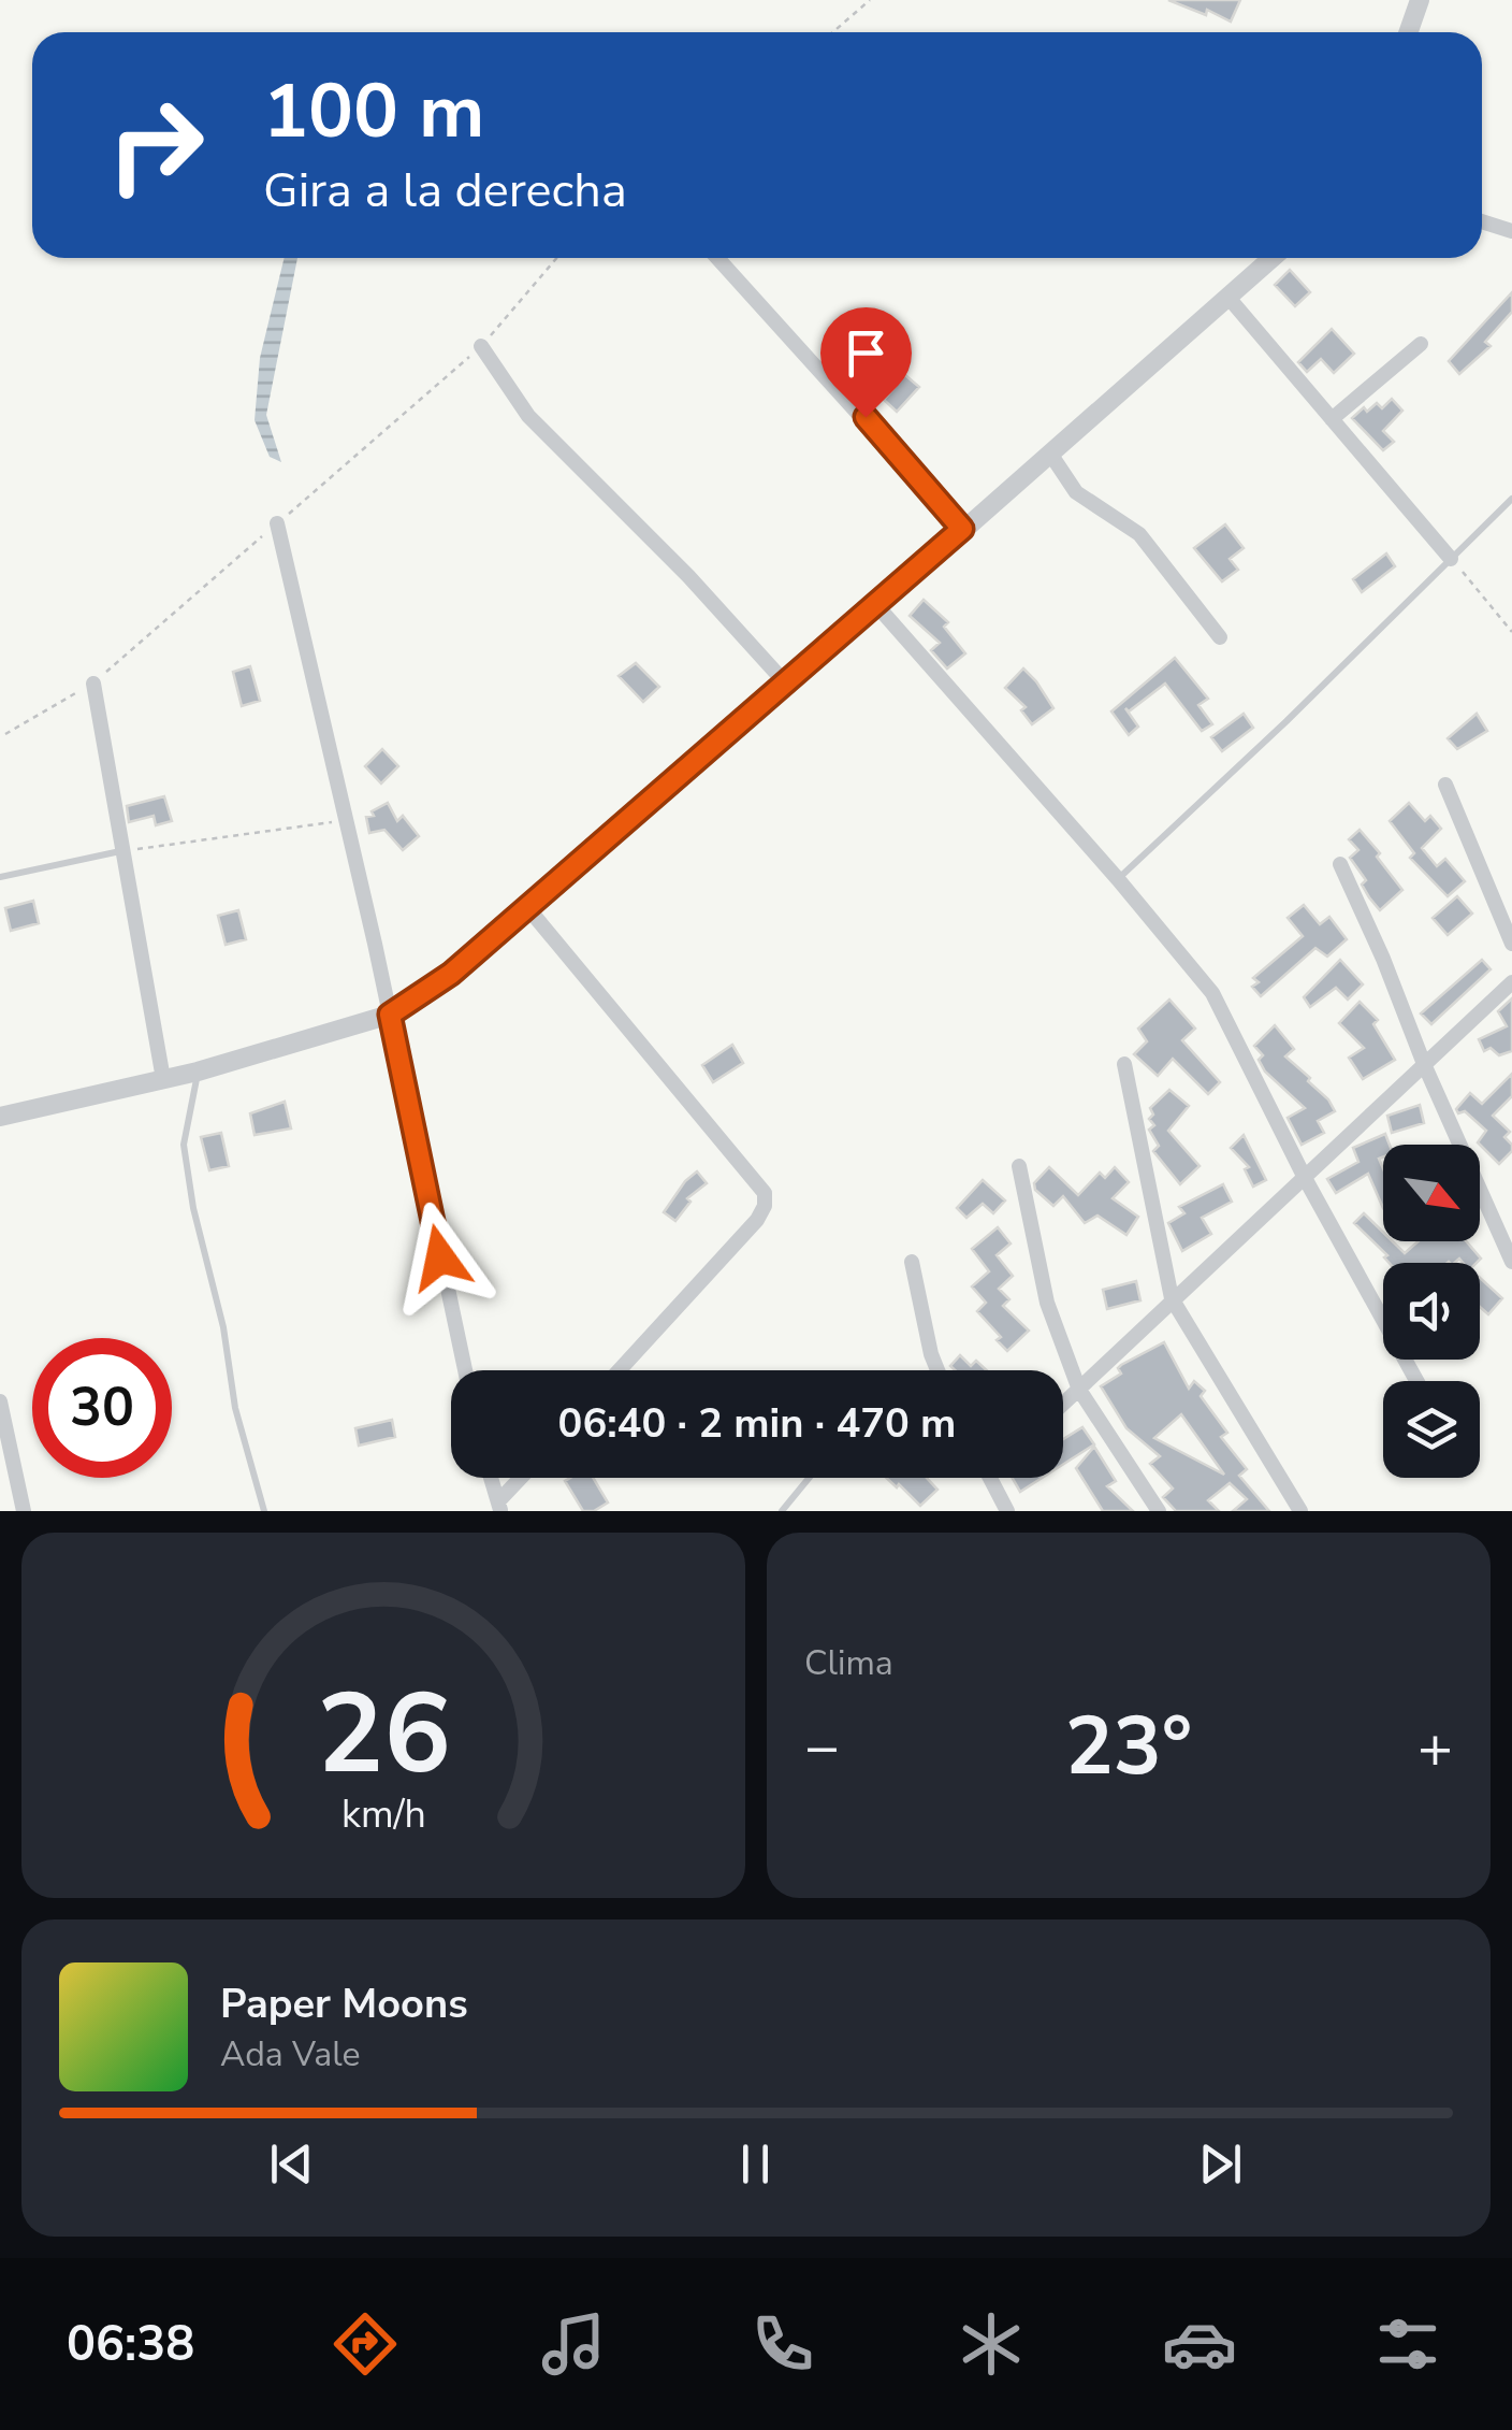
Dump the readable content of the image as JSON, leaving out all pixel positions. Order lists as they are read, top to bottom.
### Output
{
  "north": "bottom right",
  "page": {
    "turn": ["100 m", "Gira a la derecha"],
    "limit": "30",
    "trip": "06:40 · 2 min · 470 m",
    "tile": "Clima",
    "heat": ["−", "23°", "+"],
    "song": ["Paper Moons", "Ada Vale"],
    "tabs": "06:38",
    "gauge": ["26", "km/h"]
  }
}
